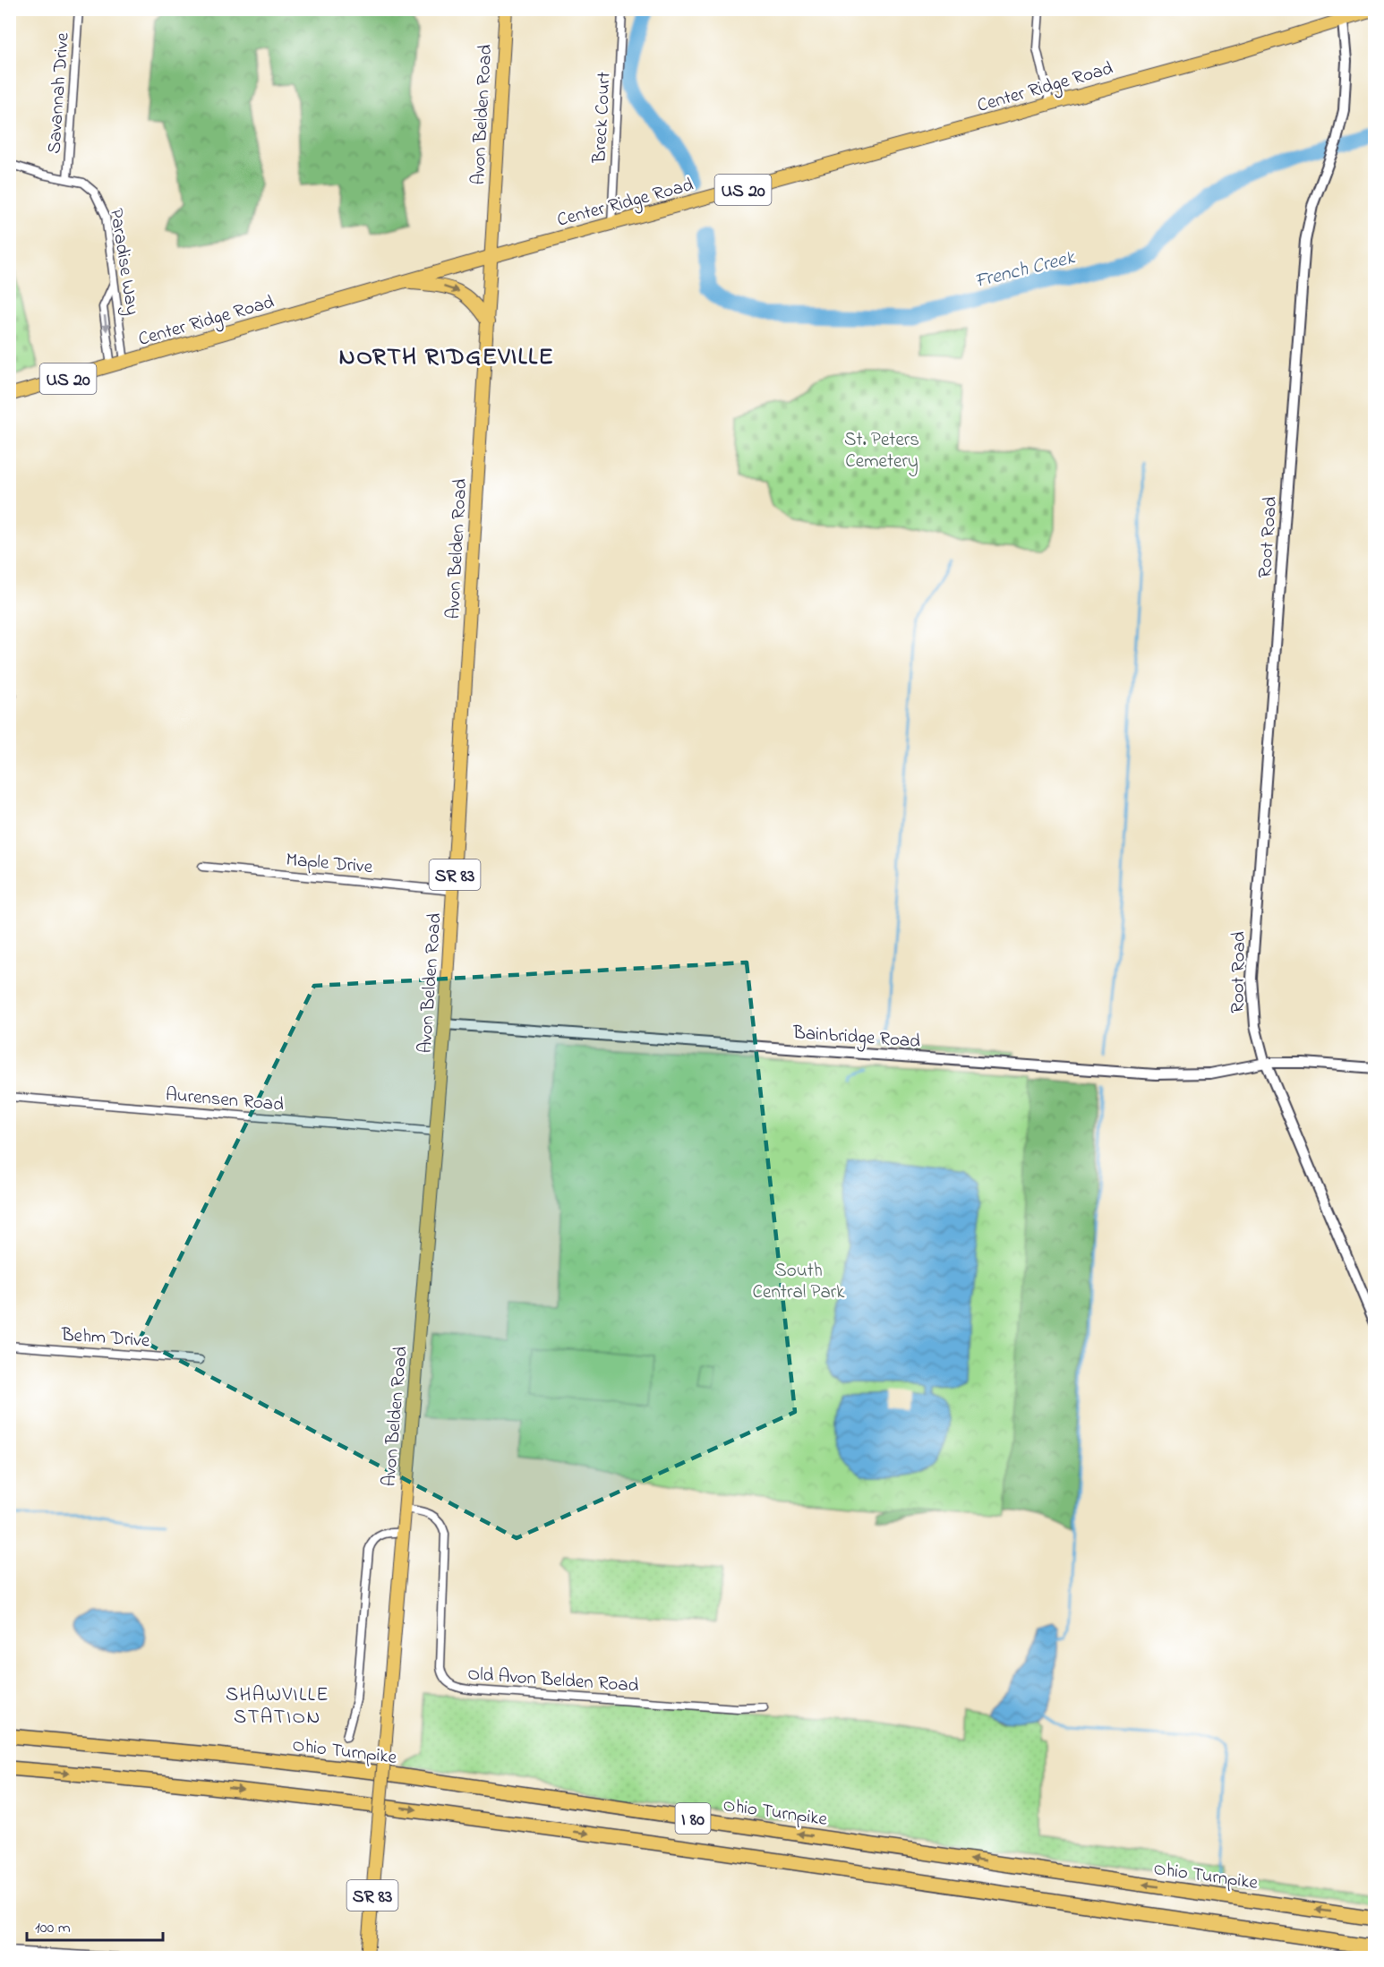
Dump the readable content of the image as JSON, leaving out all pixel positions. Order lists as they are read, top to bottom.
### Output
{
  "streets": {
    "highway": ["Ohio Turnpike", "I 80"],
    "main road": [
      "Center Ridge Road",
      "Avon Belden Road",
      "US 20",
      "SR 83"
    ],
    "street": [
      "Savannah Drive",
      "Breck Court",
      "Paradise Way",
      "Root Road",
      "Maple Drive",
      "Bainbridge Road",
      "Aurensen Road",
      "Behm Drive",
      "Old Avon Belden Road"
    ]
  },
  "crossings": [
    ["Center Ridge Road", "Avon Belden Road"],
    ["Center Ridge Road", "Breck Court"],
    ["Center Ridge Road", "Paradise Way"],
    ["Center Ridge Road", "Root Road"],
    ["Savannah Drive", "Paradise Way"],
    ["Avon Belden Road", "Maple Drive"],
    ["Avon Belden Road", "Bainbridge Road"],
    ["Avon Belden Road", "Aurensen Road"],
    ["Avon Belden Road", "Old Avon Belden Road"],
    ["Root Road", "Bainbridge Road"]
  ],
  "districts": ["NORTH RIDGEVILLE", "SHAWVILLE STATION"],
  "water": ["French Creek"],
  "parks": ["St. Peters Cemetery", "South Central Park"],
  "scale_bar": "100 m"
}
